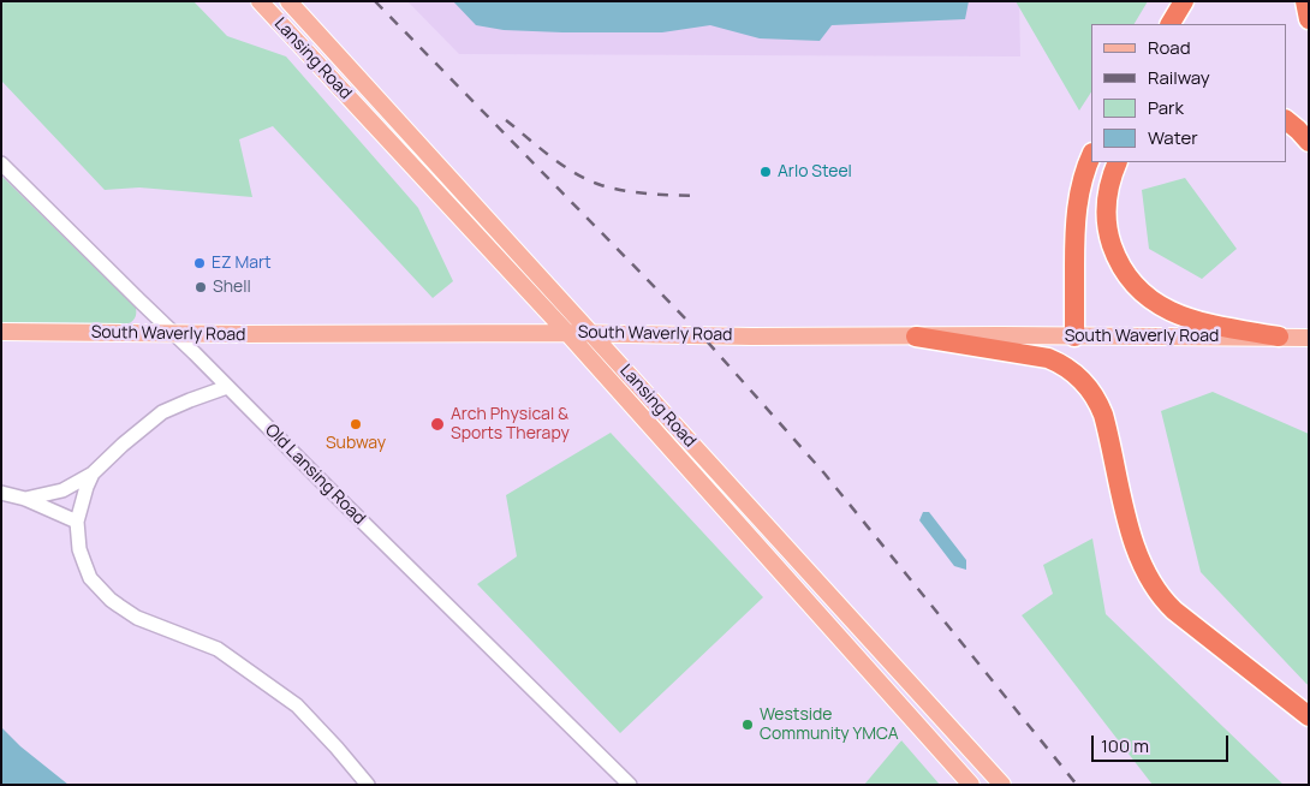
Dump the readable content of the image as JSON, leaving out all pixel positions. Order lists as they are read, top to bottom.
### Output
{
  "streets": {
    "main road": ["Lansing Road", "South Waverly Road"],
    "street": ["Old Lansing Road"]
  },
  "crossings": [
    ["Lansing Road", "South Waverly Road"],
    ["South Waverly Road", "Old Lansing Road"]
  ],
  "places": [
    "Arlo Steel",
    "EZ Mart",
    "Shell",
    "Subway",
    "Arch Physical & Sports Therapy",
    "Westside Community YMCA"
  ],
  "legend": [
    "Road",
    "Railway",
    "Park",
    "Water"
  ],
  "scale_bar": "100 m"
}
